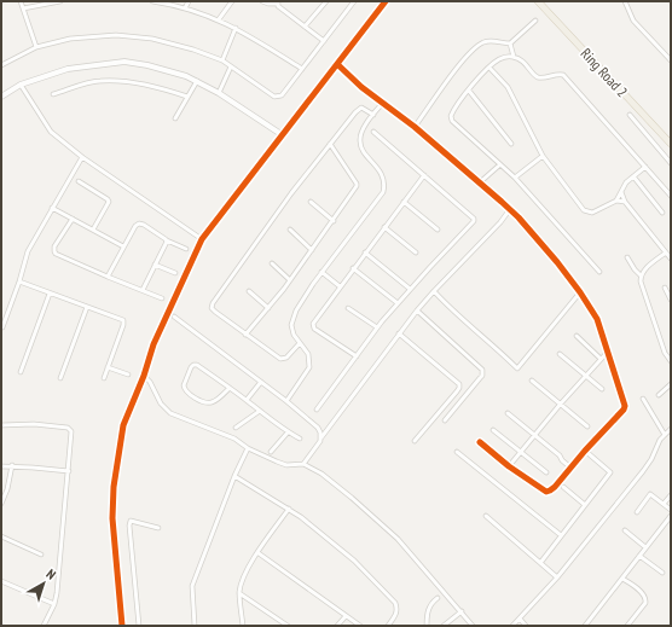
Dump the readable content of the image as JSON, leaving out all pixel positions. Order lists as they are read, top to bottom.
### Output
{
  "streets": {
    "main road": ["Ring Road 2"]
  },
  "north": "top right"
}
